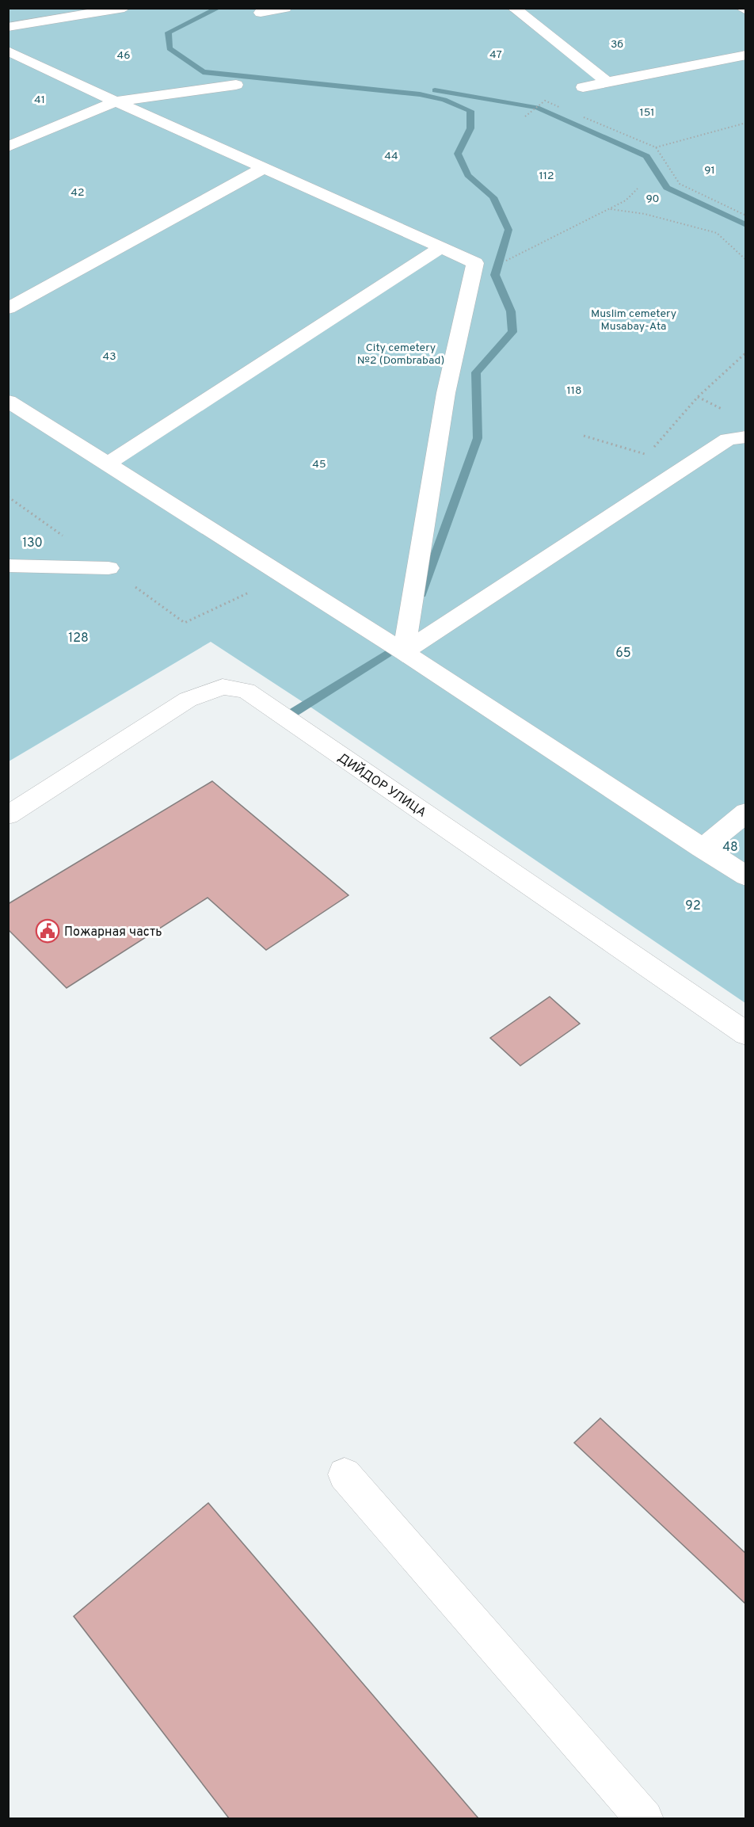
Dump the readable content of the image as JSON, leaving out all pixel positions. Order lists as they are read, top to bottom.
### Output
{
  "streets": {
    "street": ["ДИЙДОР УЛИЦА"]
  },
  "parks": [
    "3б",
    "47",
    "46",
    "41",
    "151",
    "44",
    "91",
    "112",
    "42",
    "90",
    "Muslim cemetery Musabay-Ata",
    "City cemetery №2 (Dombrabad)",
    "43",
    "118",
    "45",
    "130",
    "128",
    "65",
    "48",
    "92"
  ],
  "places": {
    "public building": ["Пожарная часть"]
  }
}
